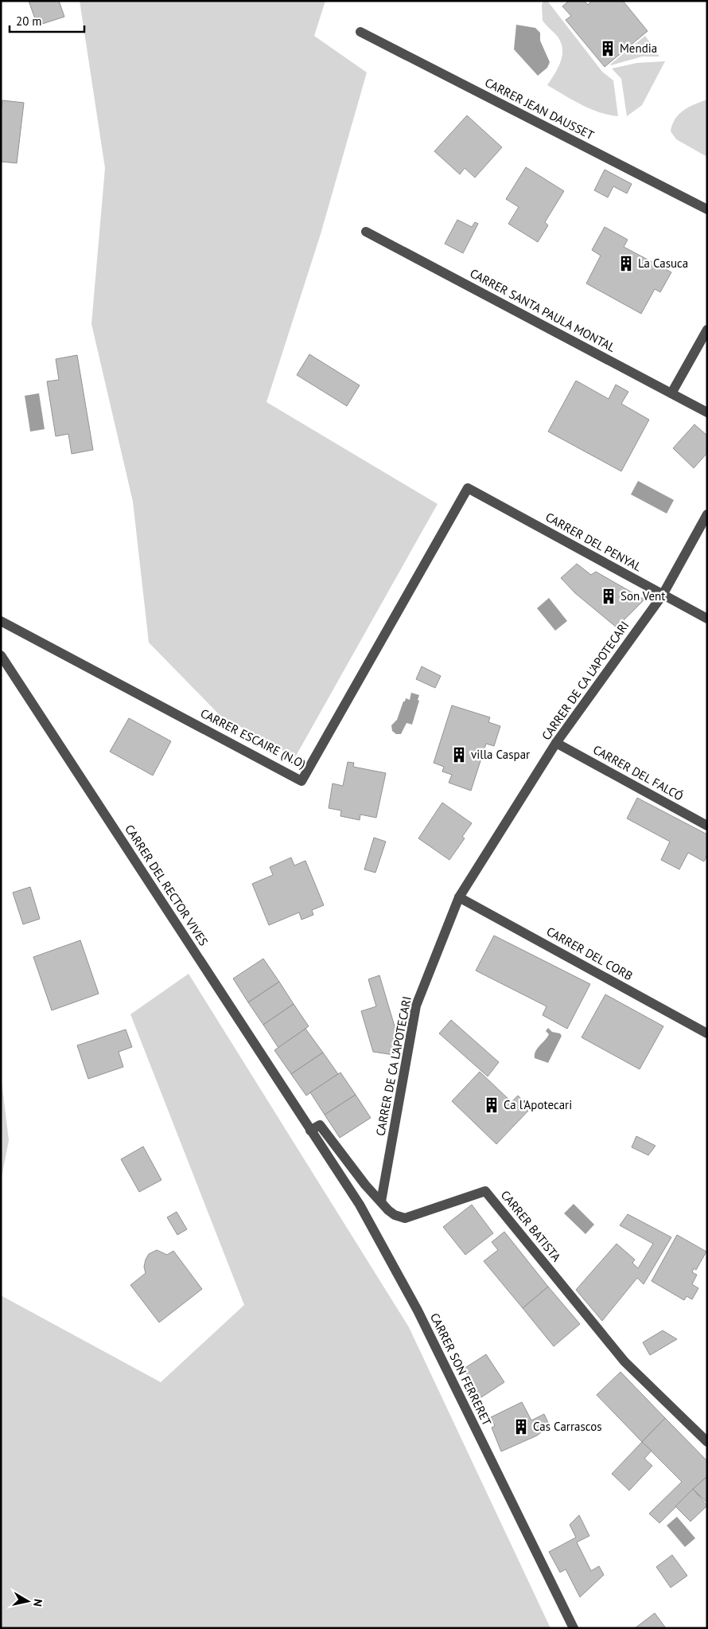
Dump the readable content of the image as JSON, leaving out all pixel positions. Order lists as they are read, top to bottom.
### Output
{
  "streets": {
    "street": [
      "CARRER JEAN DAUSSET",
      "CARRER SANTA PAULA MONTAL",
      "CARRER DEL PENYAL",
      "CARRER DE CA L'APOTECARI",
      "CARRER ESCAIRE (N.O)",
      "CARRER DEL FALCÓ",
      "CARRER DEL RECTOR VIVES",
      "CARRER DEL CORB",
      "CARRER BATISTA",
      "CARRER SON FERRERET"
    ]
  },
  "crossings": [
    ["CARRER DEL PENYAL", "CARRER DE CA L'APOTECARI"],
    ["CARRER DEL PENYAL", "CARRER ESCAIRE (N.O)"],
    ["CARRER DE CA L'APOTECARI", "CARRER DEL FALCÓ"],
    ["CARRER DE CA L'APOTECARI", "CARRER DEL CORB"],
    ["CARRER DE CA L'APOTECARI", "CARRER BATISTA"],
    ["CARRER DEL RECTOR VIVES", "CARRER BATISTA"],
    ["CARRER DEL RECTOR VIVES", "CARRER SON FERRERET"],
    ["CARRER BATISTA", "CARRER SON FERRERET"]
  ],
  "places": {
    "building": [
      "Mendia",
      "La Casuca",
      "Son Vent",
      "villa Caspar",
      "Ca l'Apotecari",
      "Cas Carrascos"
    ]
  },
  "scale_bar": "20 m",
  "north": "right"
}
